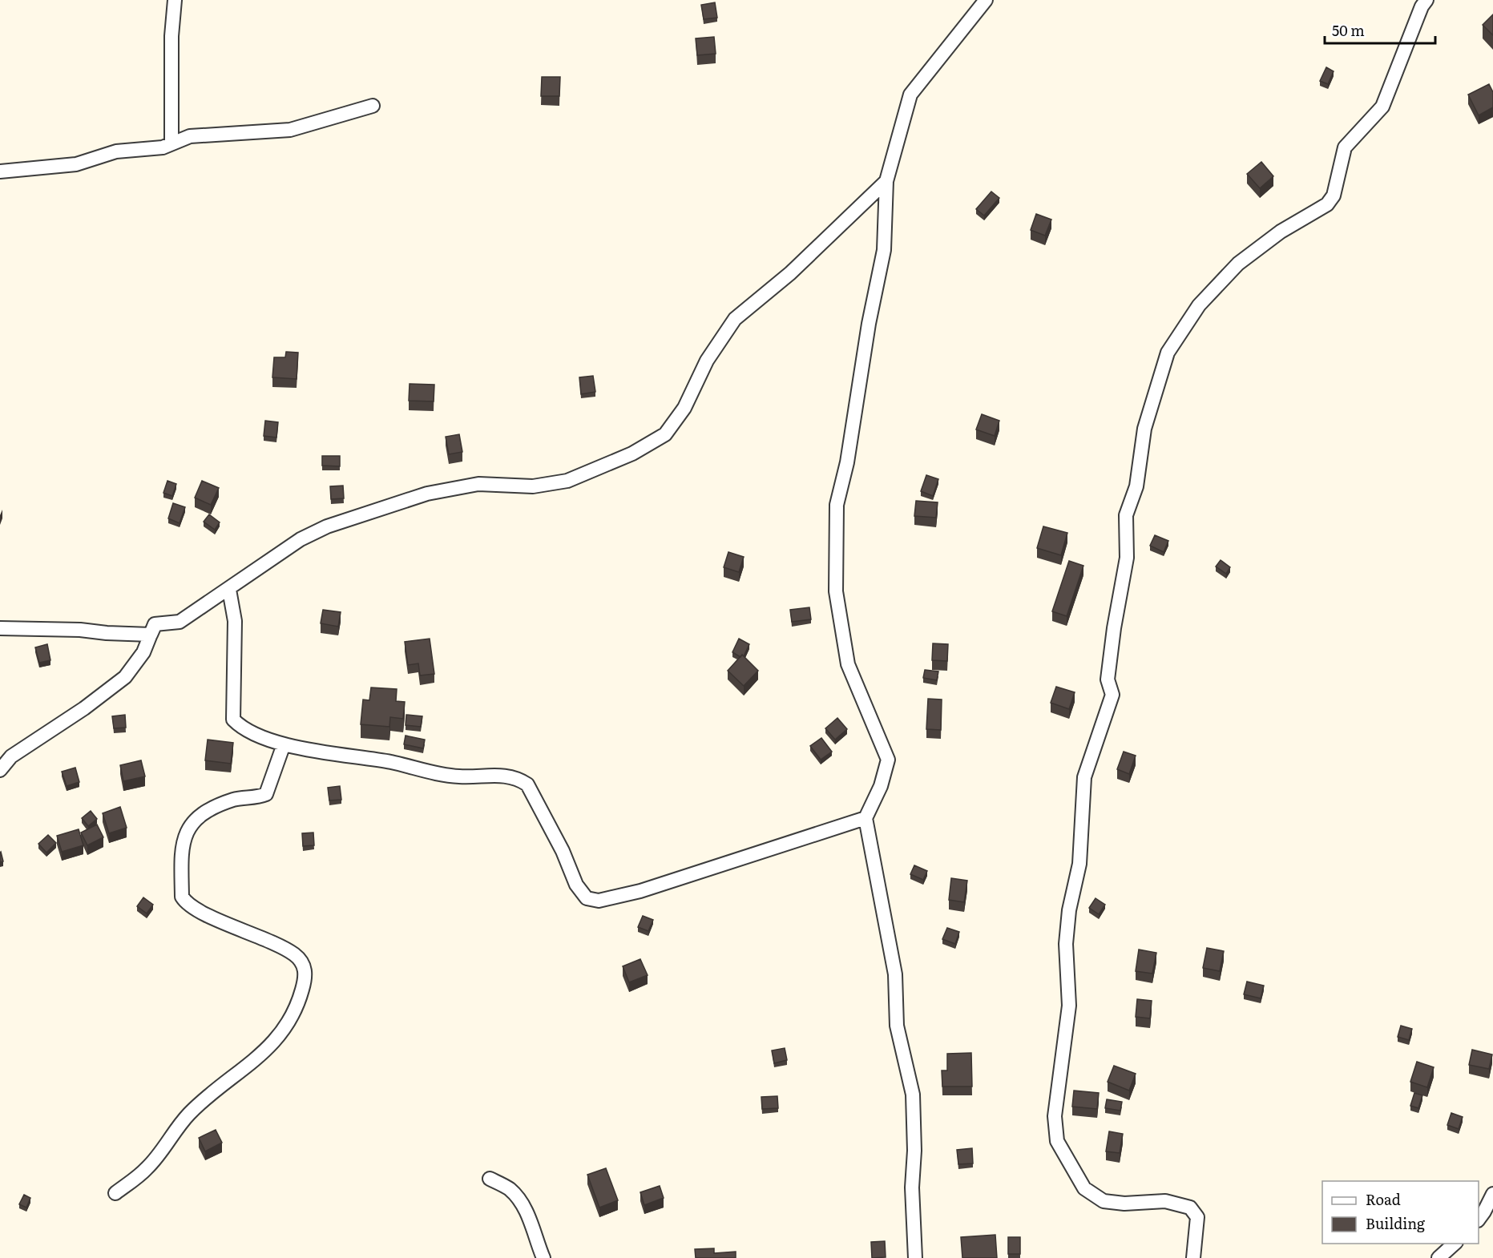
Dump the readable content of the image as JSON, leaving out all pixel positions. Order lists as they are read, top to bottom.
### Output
{
  "legend": ["Road", "Building"],
  "scale_bar": "50 m"
}
